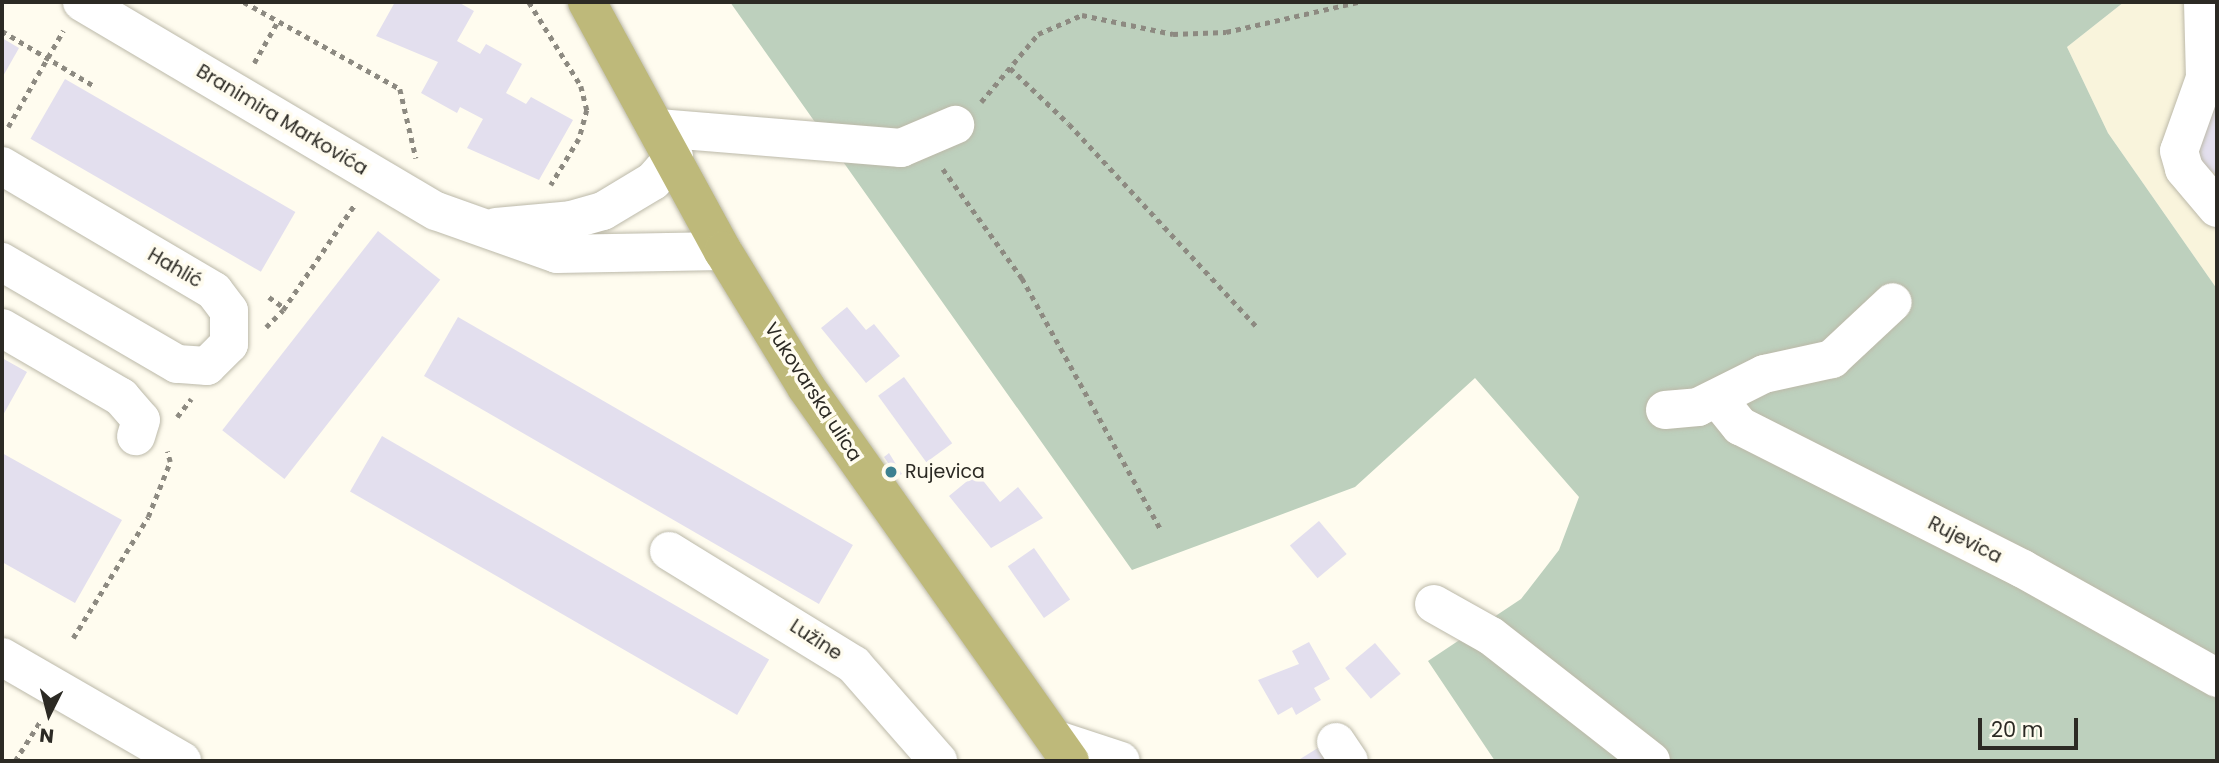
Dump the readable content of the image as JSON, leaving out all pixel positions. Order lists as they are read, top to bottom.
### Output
{
  "streets": {
    "main road": ["Vukovarska ulica"],
    "street": [
      "Branimira Markovića",
      "Hahlić",
      "Rujevica",
      "Lužine"
    ]
  },
  "crossings": [
    ["Branimira Markovića", "Vukovarska ulica"]
  ],
  "places": ["Rujevica"],
  "scale_bar": "20 m",
  "north": "bottom"
}
